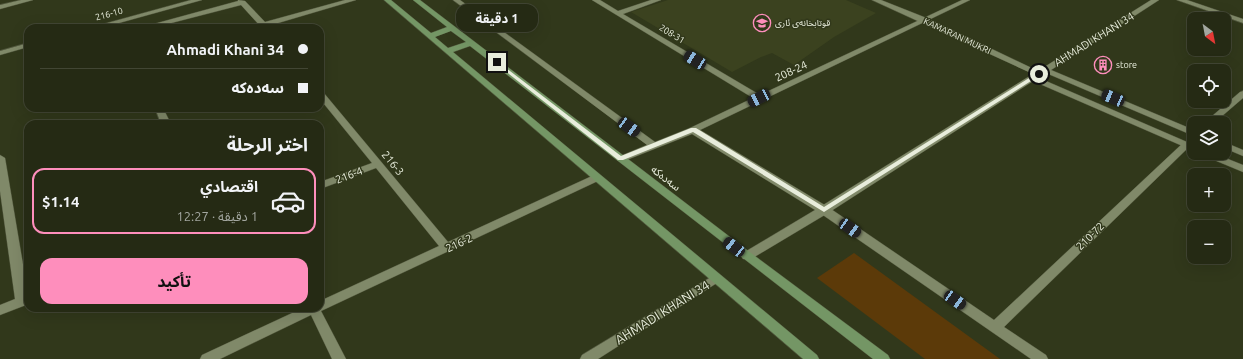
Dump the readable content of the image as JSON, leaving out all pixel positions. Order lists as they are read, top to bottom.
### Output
{
  "streets": {
    "main road": ["سەدەکە"],
    "street": [
      "216-10",
      "208-31",
      "KAMARAN MUKRI",
      "AHMADI KHANI 34",
      "208-24",
      "216-3",
      "216-4",
      "210-72",
      "216-2"
    ]
  },
  "crossings": [
    ["208-31", "208-24"],
    ["KAMARAN MUKRI", "AHMADI KHANI 34"],
    ["KAMARAN MUKRI", "208-24"],
    ["AHMADI KHANI 34", "سەدەکە"],
    ["208-24", "سەدەکە"],
    ["216-3", "216-4"],
    ["216-3", "216-2"]
  ],
  "places": {
    "school or university": ["قوتابخانەی ئاری"],
    "building": ["store"]
  },
  "north": "bottom right",
  "page": {
    "bubble": "1 دقيقة",
    "map_buttons": ["+", "−"],
    "banner": ["Ahmadi Khani 34", "سەدەکە"],
    "heading": "اختر الرحلة",
    "list": [
      {
        "name": "اقتصادي",
        "note": "1 دقيقة · 12:27",
        "value": "$1.14"
      }
    ],
    "buttons": "تأكيد"
  }
}
